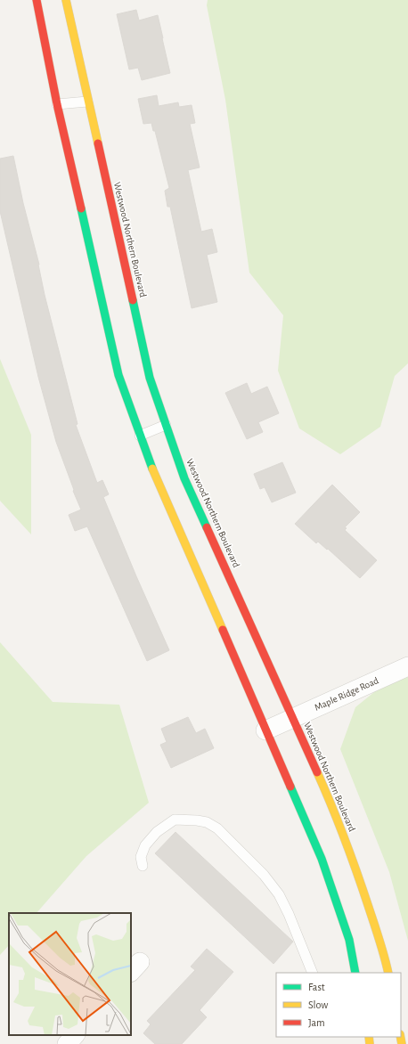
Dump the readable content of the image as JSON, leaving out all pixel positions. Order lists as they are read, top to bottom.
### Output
{
  "streets": {
    "main road": ["Westwood Northern Boulevard"],
    "street": ["Maple Ridge Road"]
  },
  "crossings": [
    ["Westwood Northern Boulevard", "Maple Ridge Road"]
  ],
  "legend": ["Fast", "Slow", "Jam"]
}
